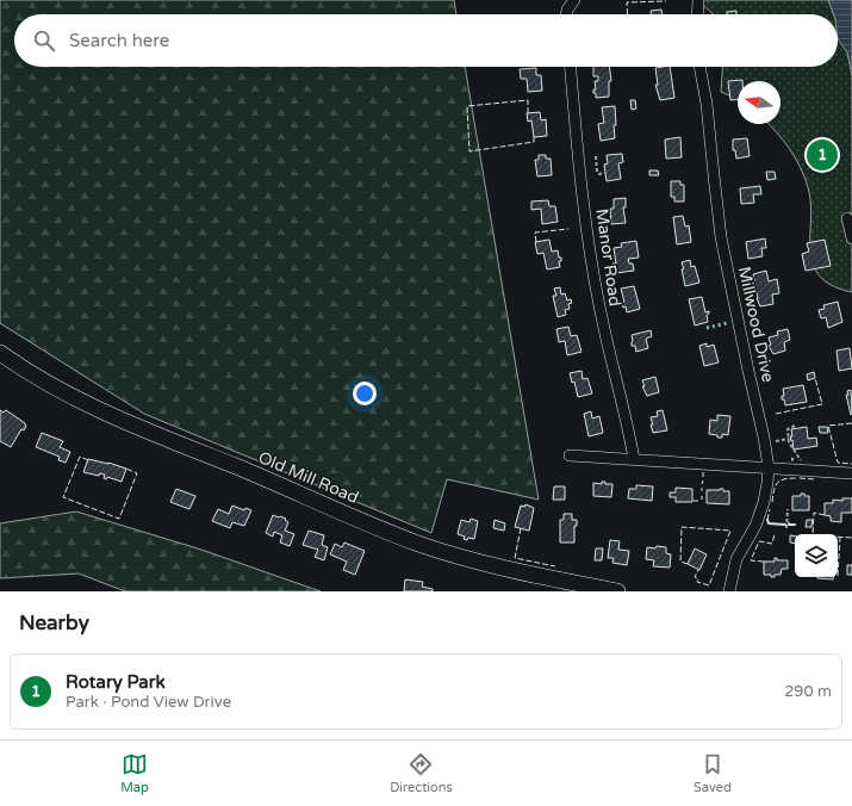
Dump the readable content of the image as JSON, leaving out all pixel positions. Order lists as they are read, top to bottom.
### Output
{
  "streets": {
    "main road": ["Old Mill Road"],
    "street": ["Manor Road", "Millwood Drive"]
  },
  "north": "left",
  "page": {
    "search": "Search here",
    "pins": "1",
    "heading": "Nearby",
    "list": [
      {
        "mark": "1",
        "name": "Rotary Park",
        "note": "Park · Pond View Drive",
        "value": "290 m"
      }
    ],
    "nav": ["Map", "Directions", "Saved"]
  }
}
